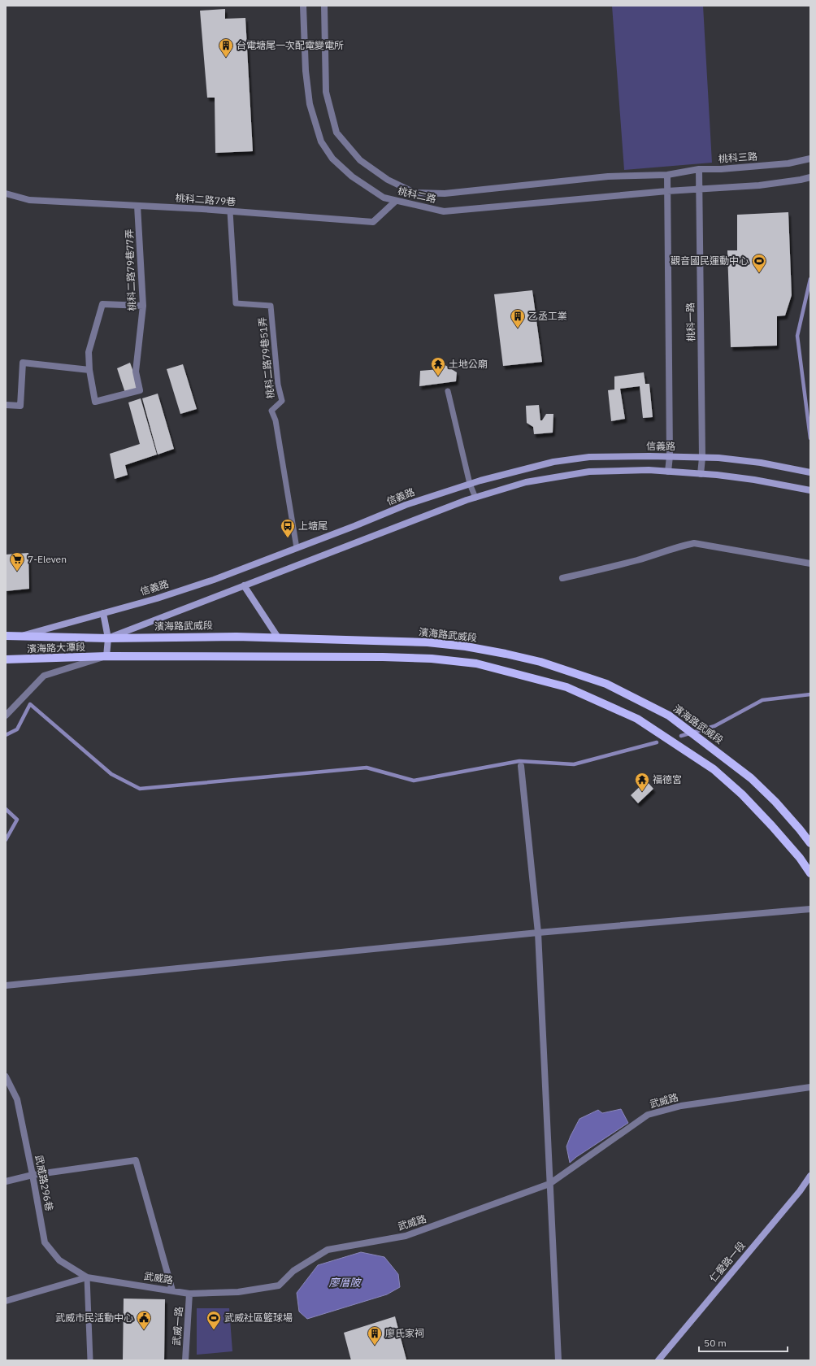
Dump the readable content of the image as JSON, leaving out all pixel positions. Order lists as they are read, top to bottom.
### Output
{
  "streets": {
    "main road": [
      "信義路",
      "濱海路武威段",
      "濱海路大潭段",
      "仁愛路一段"
    ],
    "street": [
      "桃科三路",
      "桃科二路",
      "桃科二路79巷",
      "桃科二路79巷77弄",
      "桃科一路",
      "武威路",
      "武威路296巷",
      "武威一路"
    ],
    "lane": ["桃科二路79巷51弄"]
  },
  "crossings": [
    ["桃科三路", "桃科二路"],
    ["桃科三路", "桃科一路"],
    ["桃科二路", "桃科二路79巷"],
    ["桃科二路79巷", "桃科二路79巷77弄"],
    ["桃科二路79巷", "桃科二路79巷51弄"],
    ["桃科一路", "信義路"],
    ["桃科二路79巷51弄", "信義路"],
    ["信義路", "濱海路武威段"],
    ["信義路", "濱海路大潭段"],
    ["濱海路武威段", "濱海路大潭段"],
    ["武威路", "武威路296巷"],
    ["武威路", "武威一路"]
  ],
  "water": ["廖厝陂"],
  "places": {
    "building": ["台電塘尾一次配電變電所", "乙丞工業", "廖氏家祠"],
    "sports": ["觀音國民運動中心", "武威社區籃球場"],
    "temple": ["土地公廟", "福德宮"],
    "bus stop": ["上塘尾"],
    "supermarket": ["7-Eleven"],
    "public building": ["武威市民活動中心"]
  },
  "scale_bar": "50 m"
}
